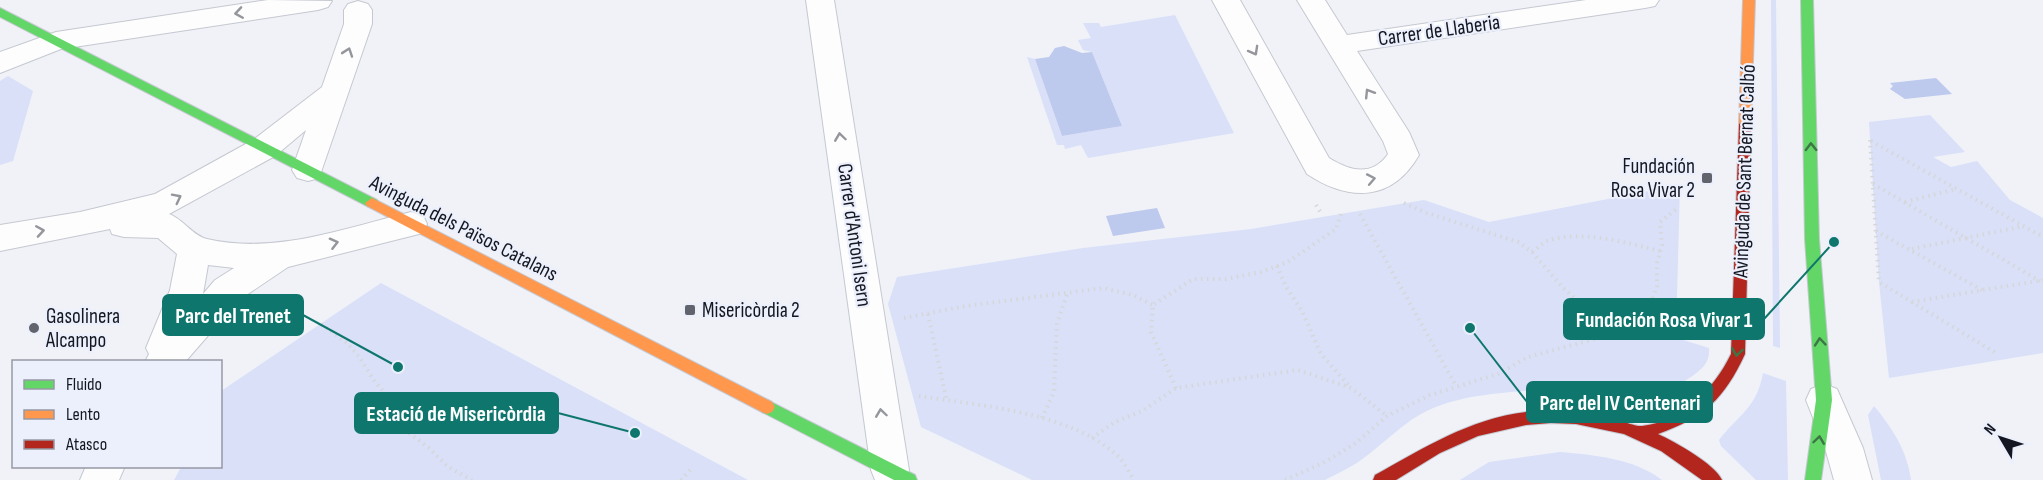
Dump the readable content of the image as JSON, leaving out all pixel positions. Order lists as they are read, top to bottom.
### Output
{
  "streets": {
    "main road": ["Avinguda de Sant Bernat Calbó", "Avinguda dels Països Catalans"],
    "street": ["Carrer de Llaberia", "Carrer d'Antoni Isern"]
  },
  "crossings": [
    ["Avinguda dels Països Catalans", "Carrer d'Antoni Isern"]
  ],
  "one_way": ["Carrer d'Antoni Isern"],
  "places": {
    "transit": ["Fundación Rosa Vivar 2", "Misericòrdia 2"],
    "other": [
      "Fundación Rosa Vivar 1",
      "Gasolinera Alcampo",
      "Parc del IV Centenari",
      "Parc del Trenet",
      "Estació de Misericòrdia"
    ]
  },
  "legend": ["Fluido", "Lento", "Atasco"],
  "north": "top left"
}
